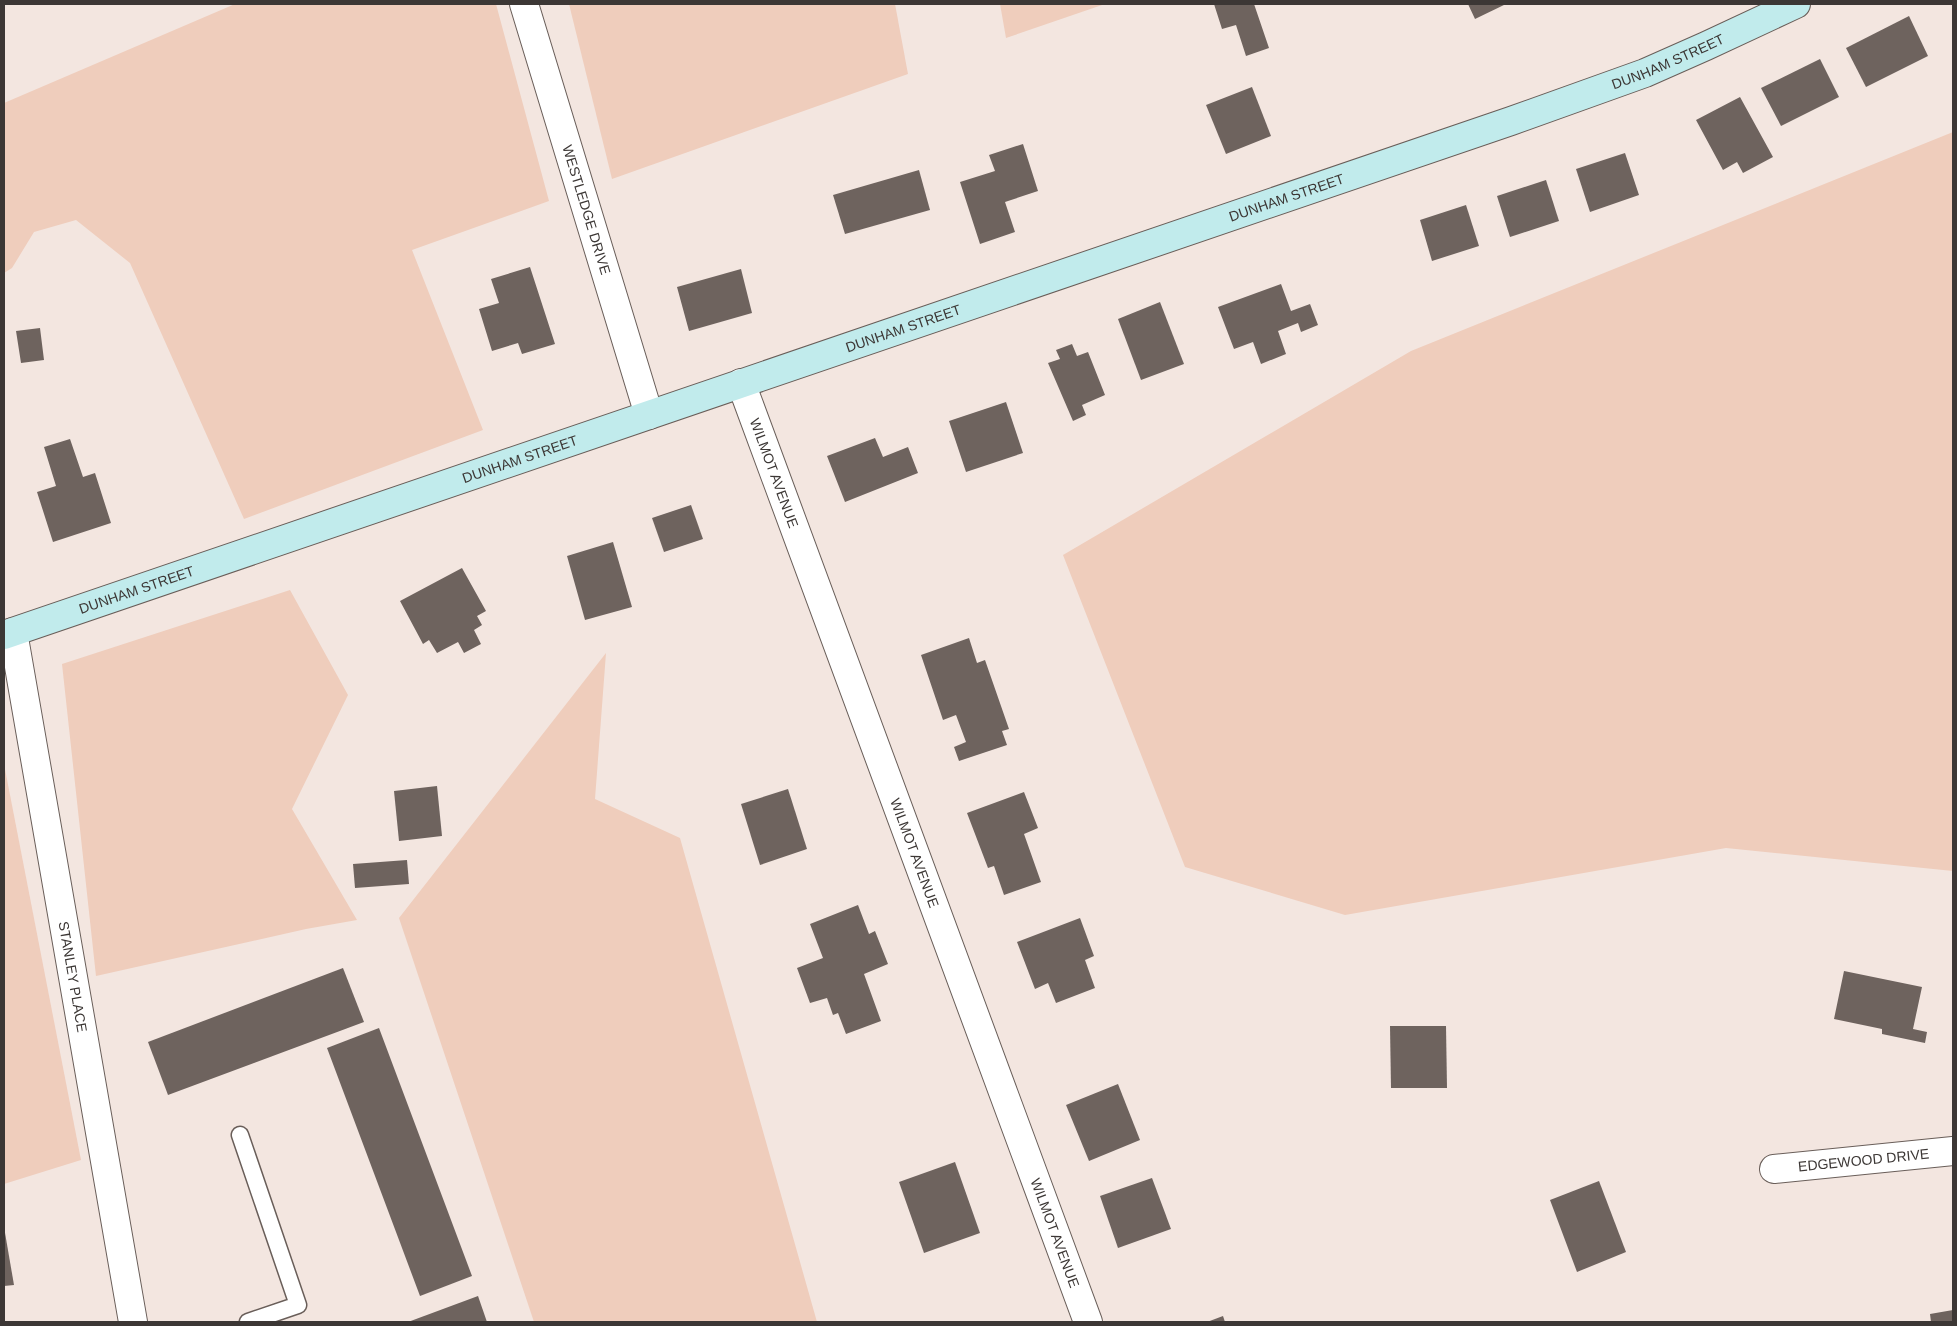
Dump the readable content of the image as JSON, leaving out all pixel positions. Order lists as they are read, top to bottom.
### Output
{
  "streets": {
    "street": [
      "DUNHAM STREET",
      "WESTLEDGE DRIVE",
      "WILMOT AVENUE",
      "STANLEY PLACE",
      "EDGEWOOD DRIVE"
    ]
  },
  "crossings": [
    ["DUNHAM STREET", "WESTLEDGE DRIVE"],
    ["DUNHAM STREET", "WILMOT AVENUE"],
    ["DUNHAM STREET", "STANLEY PLACE"]
  ]
}
